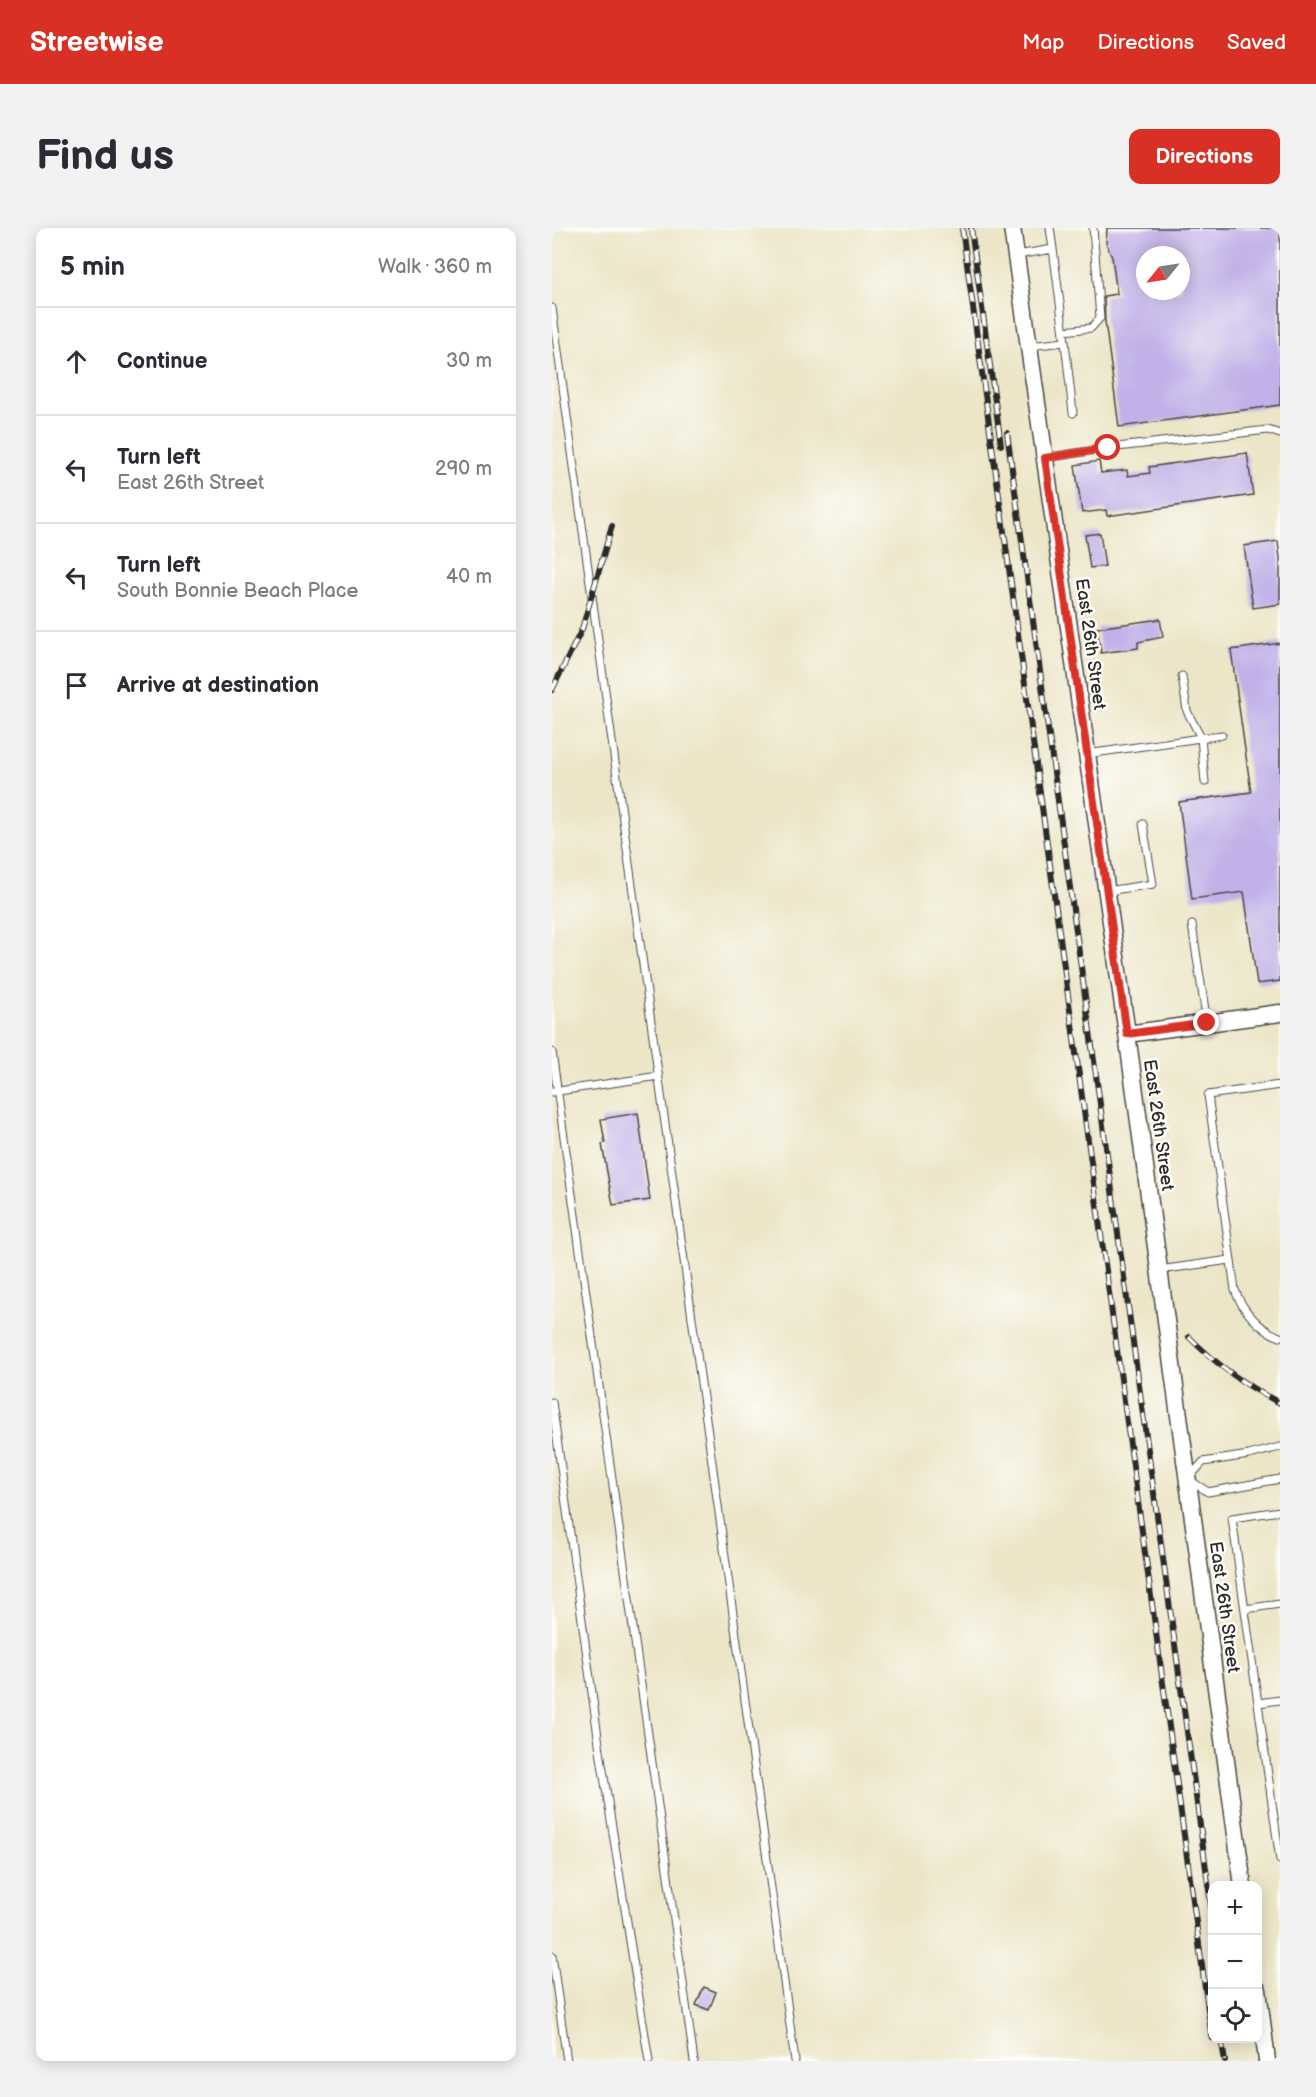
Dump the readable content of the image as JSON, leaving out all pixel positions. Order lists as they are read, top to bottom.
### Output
{
  "streets": {
    "street": ["East 26th Street"]
  },
  "north": "bottom left",
  "page": {
    "header": "Streetwise",
    "nav": ["Map", "Directions", "Saved"],
    "buttons": "Directions",
    "title": "Find us",
    "heading": ["5 min", "Walk · 360 m"],
    "list": [
      ["Continue", "30 m"],
      ["Turn left", "East 26th Street", "290 m"],
      ["Turn left", "South Bonnie Beach Place", "40 m"],
      "Arrive at destination"
    ],
    "map_buttons": ["+", "−"]
  }
}
